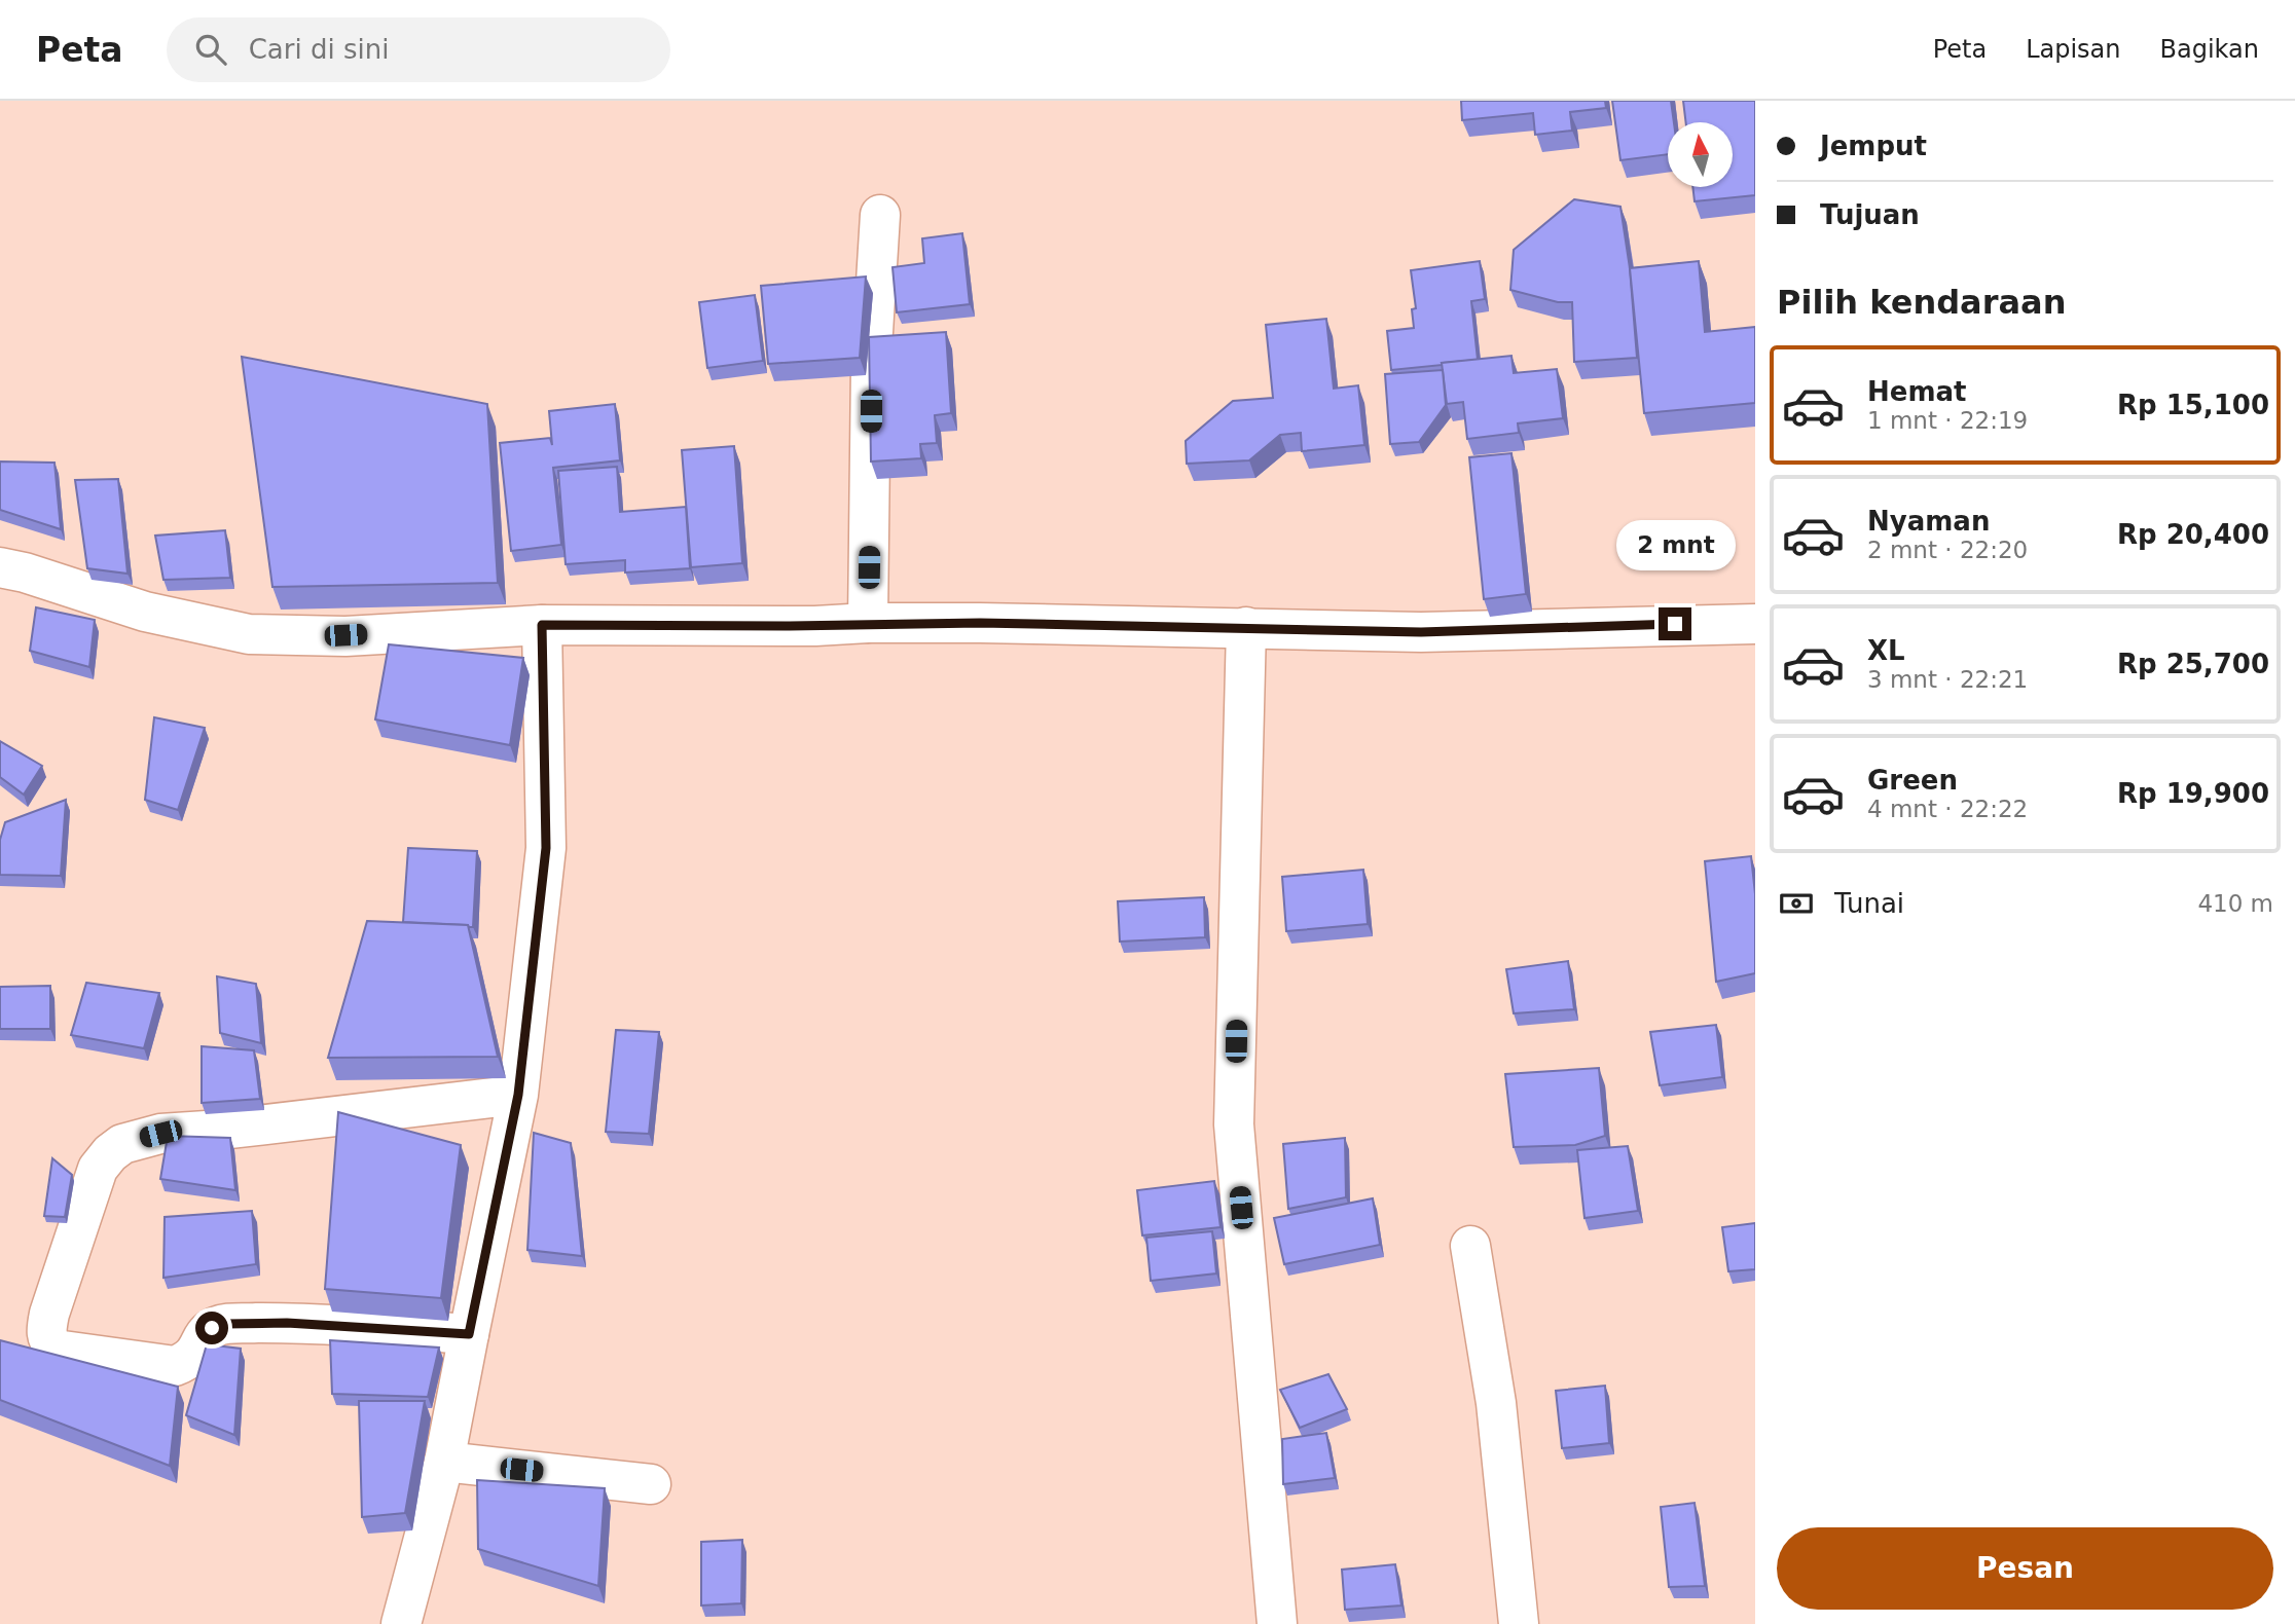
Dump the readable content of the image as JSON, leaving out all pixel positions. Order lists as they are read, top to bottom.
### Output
{
  "north": "top",
  "page": {
    "header": "Peta",
    "search": "Cari di sini",
    "nav": ["Peta", "Lapisan", "Bagikan"],
    "banner": ["Jemput", "Tujuan"],
    "heading": "Pilih kendaraan",
    "list": [
      {
        "name": "Hemat",
        "note": "1 mnt · 22:19",
        "value": "Rp 15,100"
      },
      {
        "name": "Nyaman",
        "note": "2 mnt · 22:20",
        "value": "Rp 20,400"
      },
      {
        "name": "XL",
        "note": "3 mnt · 22:21",
        "value": "Rp 25,700"
      },
      {
        "name": "Green",
        "note": "4 mnt · 22:22",
        "value": "Rp 19,900"
      }
    ],
    "bubble": "2 mnt",
    "pay": ["Tunai", "410 m"],
    "buttons": "Pesan"
  }
}
